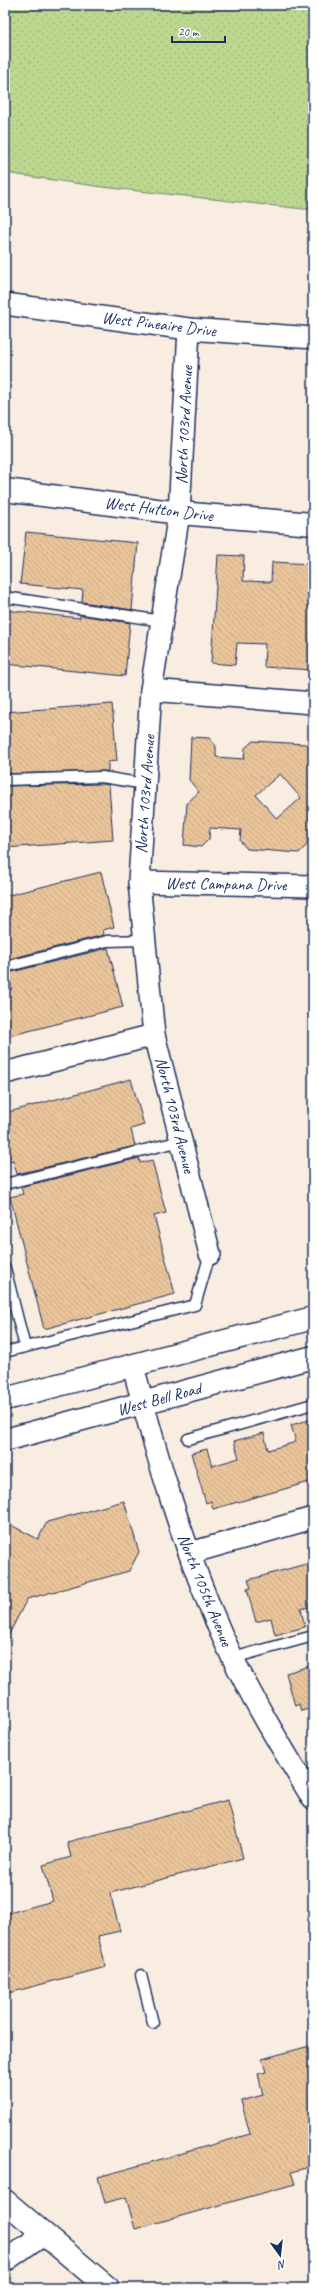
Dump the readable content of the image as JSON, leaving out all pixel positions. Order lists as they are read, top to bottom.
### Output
{
  "streets": {
    "main road": ["West Hutton Drive", "West Bell Road"],
    "street": [
      "West Pineaire Drive",
      "North 103rd Avenue",
      "West Campana Drive",
      "North 105th Avenue"
    ]
  },
  "crossings": [
    ["West Pineaire Drive", "North 103rd Avenue"],
    ["North 103rd Avenue", "West Hutton Drive"],
    ["North 103rd Avenue", "West Campana Drive"],
    ["West Bell Road", "North 105th Avenue"]
  ],
  "scale_bar": "20 m",
  "north": "bottom"
}
